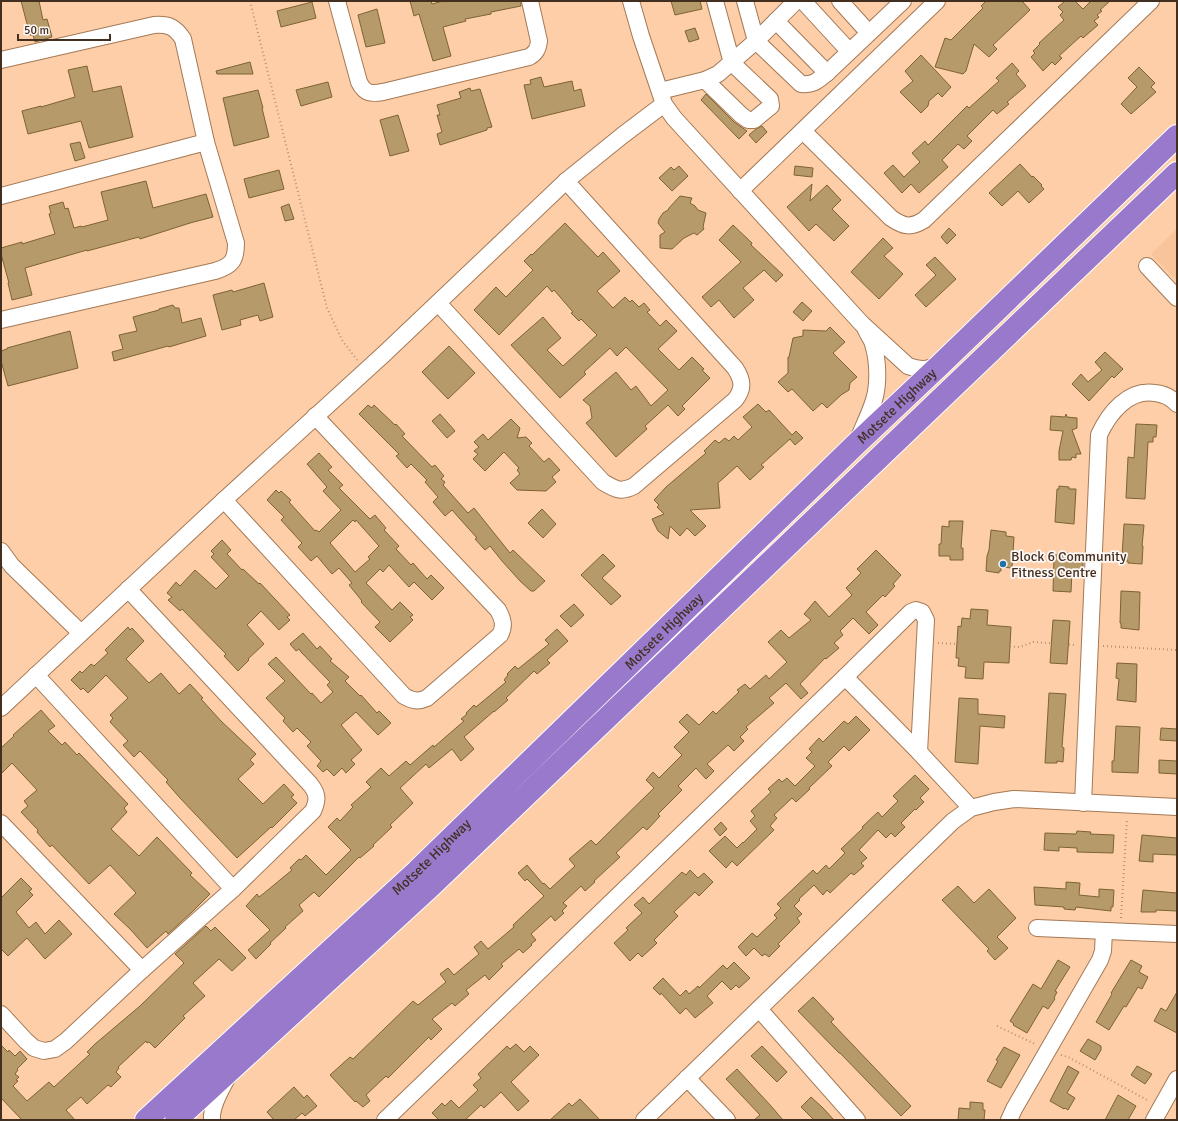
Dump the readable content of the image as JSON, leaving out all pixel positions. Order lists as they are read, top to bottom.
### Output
{
  "streets": {
    "highway": ["Motsete Highway"]
  },
  "places": ["Block 6 Community Fitness Centre"],
  "scale_bar": "50 m"
}
